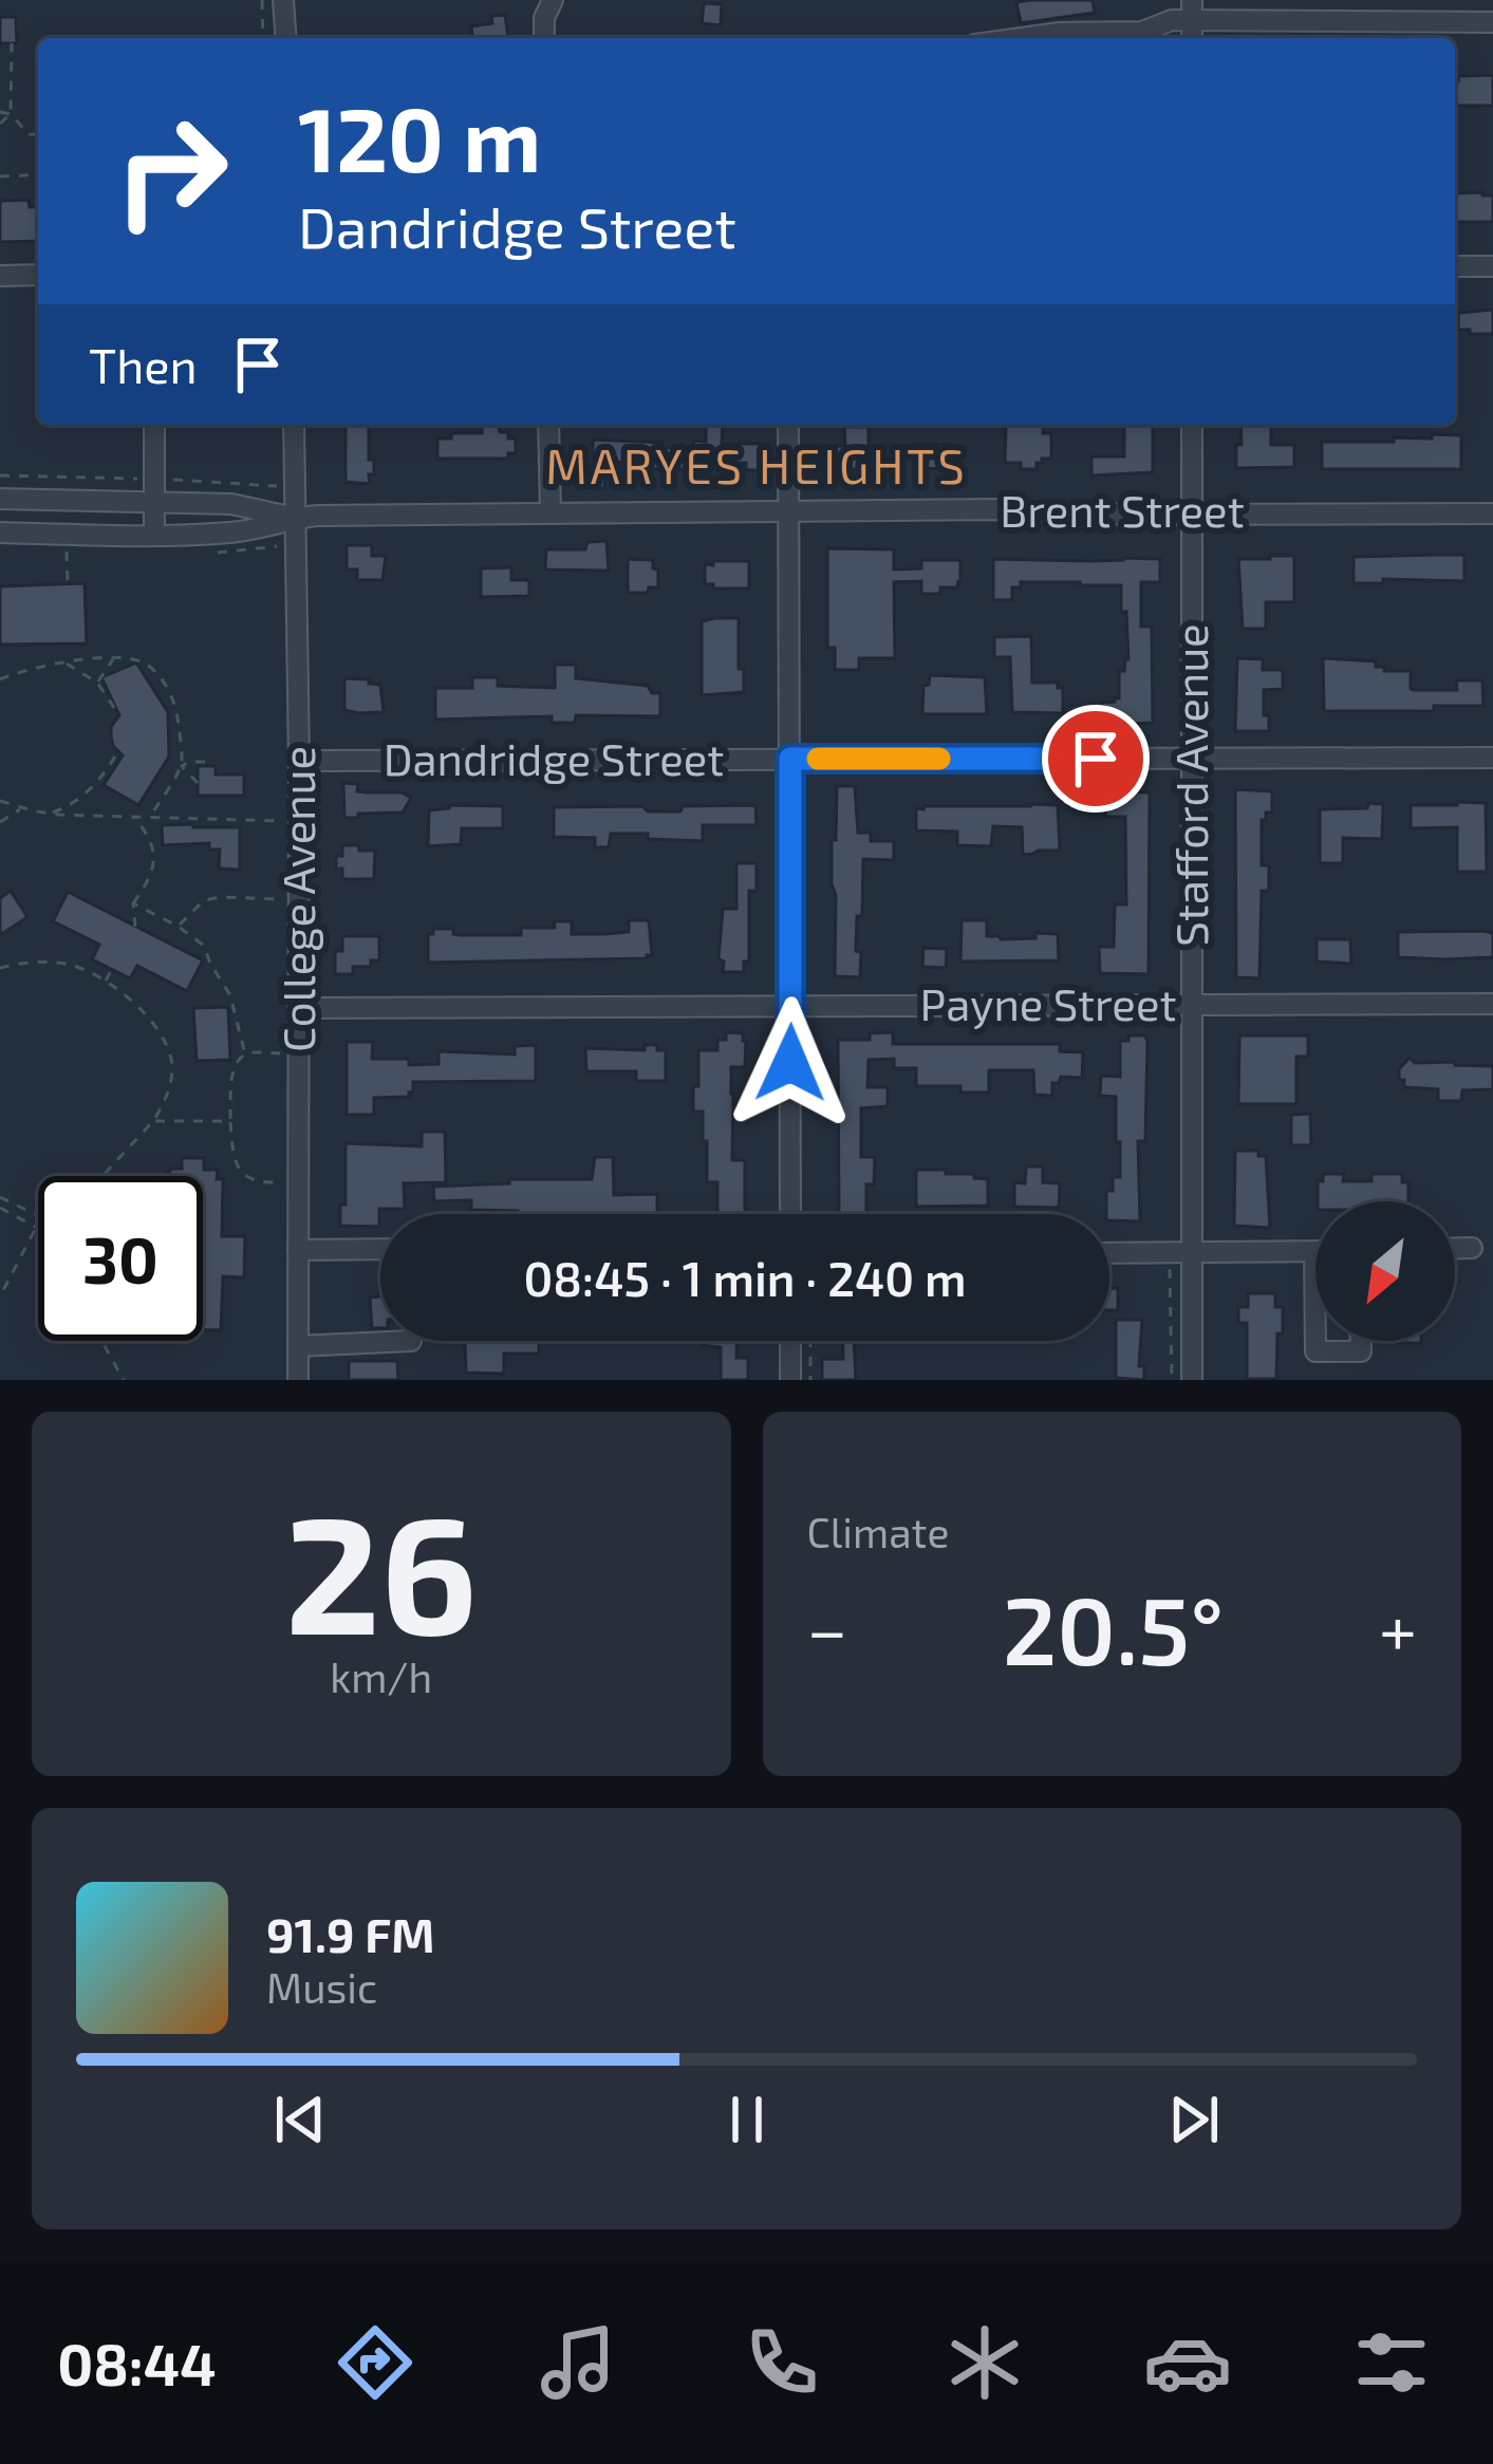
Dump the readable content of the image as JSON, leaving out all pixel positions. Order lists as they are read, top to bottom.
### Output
{
  "streets": {
    "street": [
      "Brent Street",
      "Dandridge Street",
      "Stafford Avenue",
      "College Avenue",
      "Payne Street"
    ]
  },
  "crossings": [
    ["Brent Street", "Stafford Avenue"],
    ["Brent Street", "College Avenue"],
    ["Dandridge Street", "Stafford Avenue"],
    ["Dandridge Street", "College Avenue"],
    ["Stafford Avenue", "Payne Street"],
    ["College Avenue", "Payne Street"]
  ],
  "districts": ["MARYES HEIGHTS"],
  "north": "bottom left",
  "page": {
    "turn": ["120 m", "Dandridge Street"],
    "then": "Then",
    "limit": "30",
    "trip": "08:45 · 1 min · 240 m",
    "tile": [
      ["26", "km/h"],
      "Climate"
    ],
    "heat": ["−", "20.5°", "+"],
    "song": ["91.9 FM", "Music"],
    "tabs": "08:44"
  }
}
